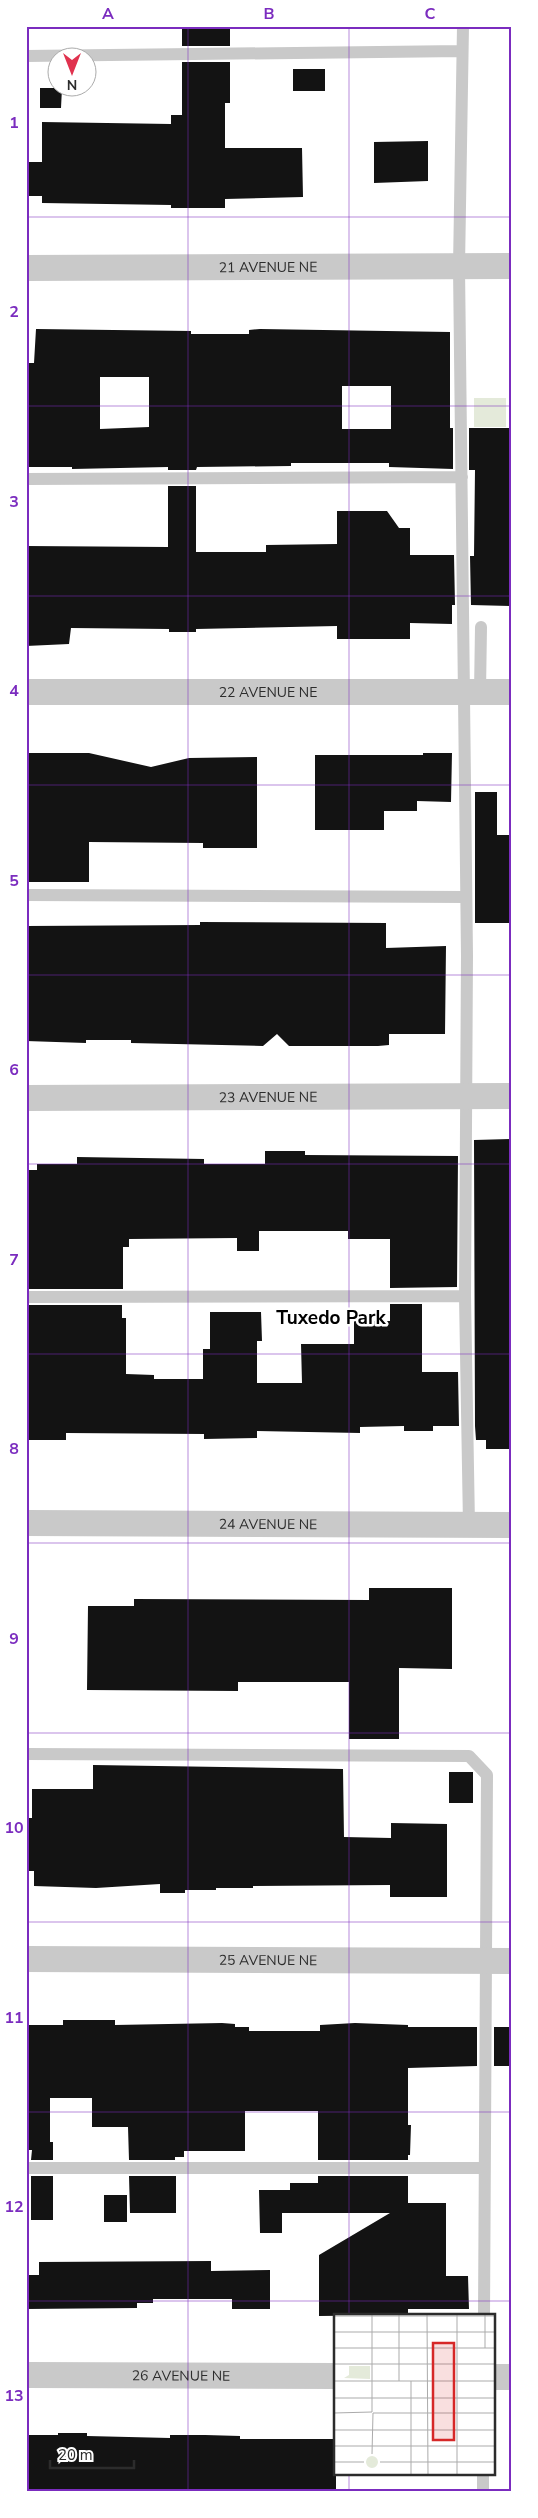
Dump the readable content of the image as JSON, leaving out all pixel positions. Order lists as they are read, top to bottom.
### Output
{
  "streets": {
    "street": [
      "21 AVENUE NE",
      "22 AVENUE NE",
      "23 AVENUE NE",
      "24 AVENUE NE",
      "25 AVENUE NE",
      "26 AVENUE NE"
    ]
  },
  "districts": ["Tuxedo Park"],
  "scale_bar": "20 m",
  "north": "bottom",
  "grid": {
    "columns": ["A", "B", "C"],
    "rows": [
      "1",
      "2",
      "3",
      "4",
      "5",
      "6",
      "7",
      "8",
      "9",
      "10",
      "11",
      "12",
      "13"
    ]
  }
}
